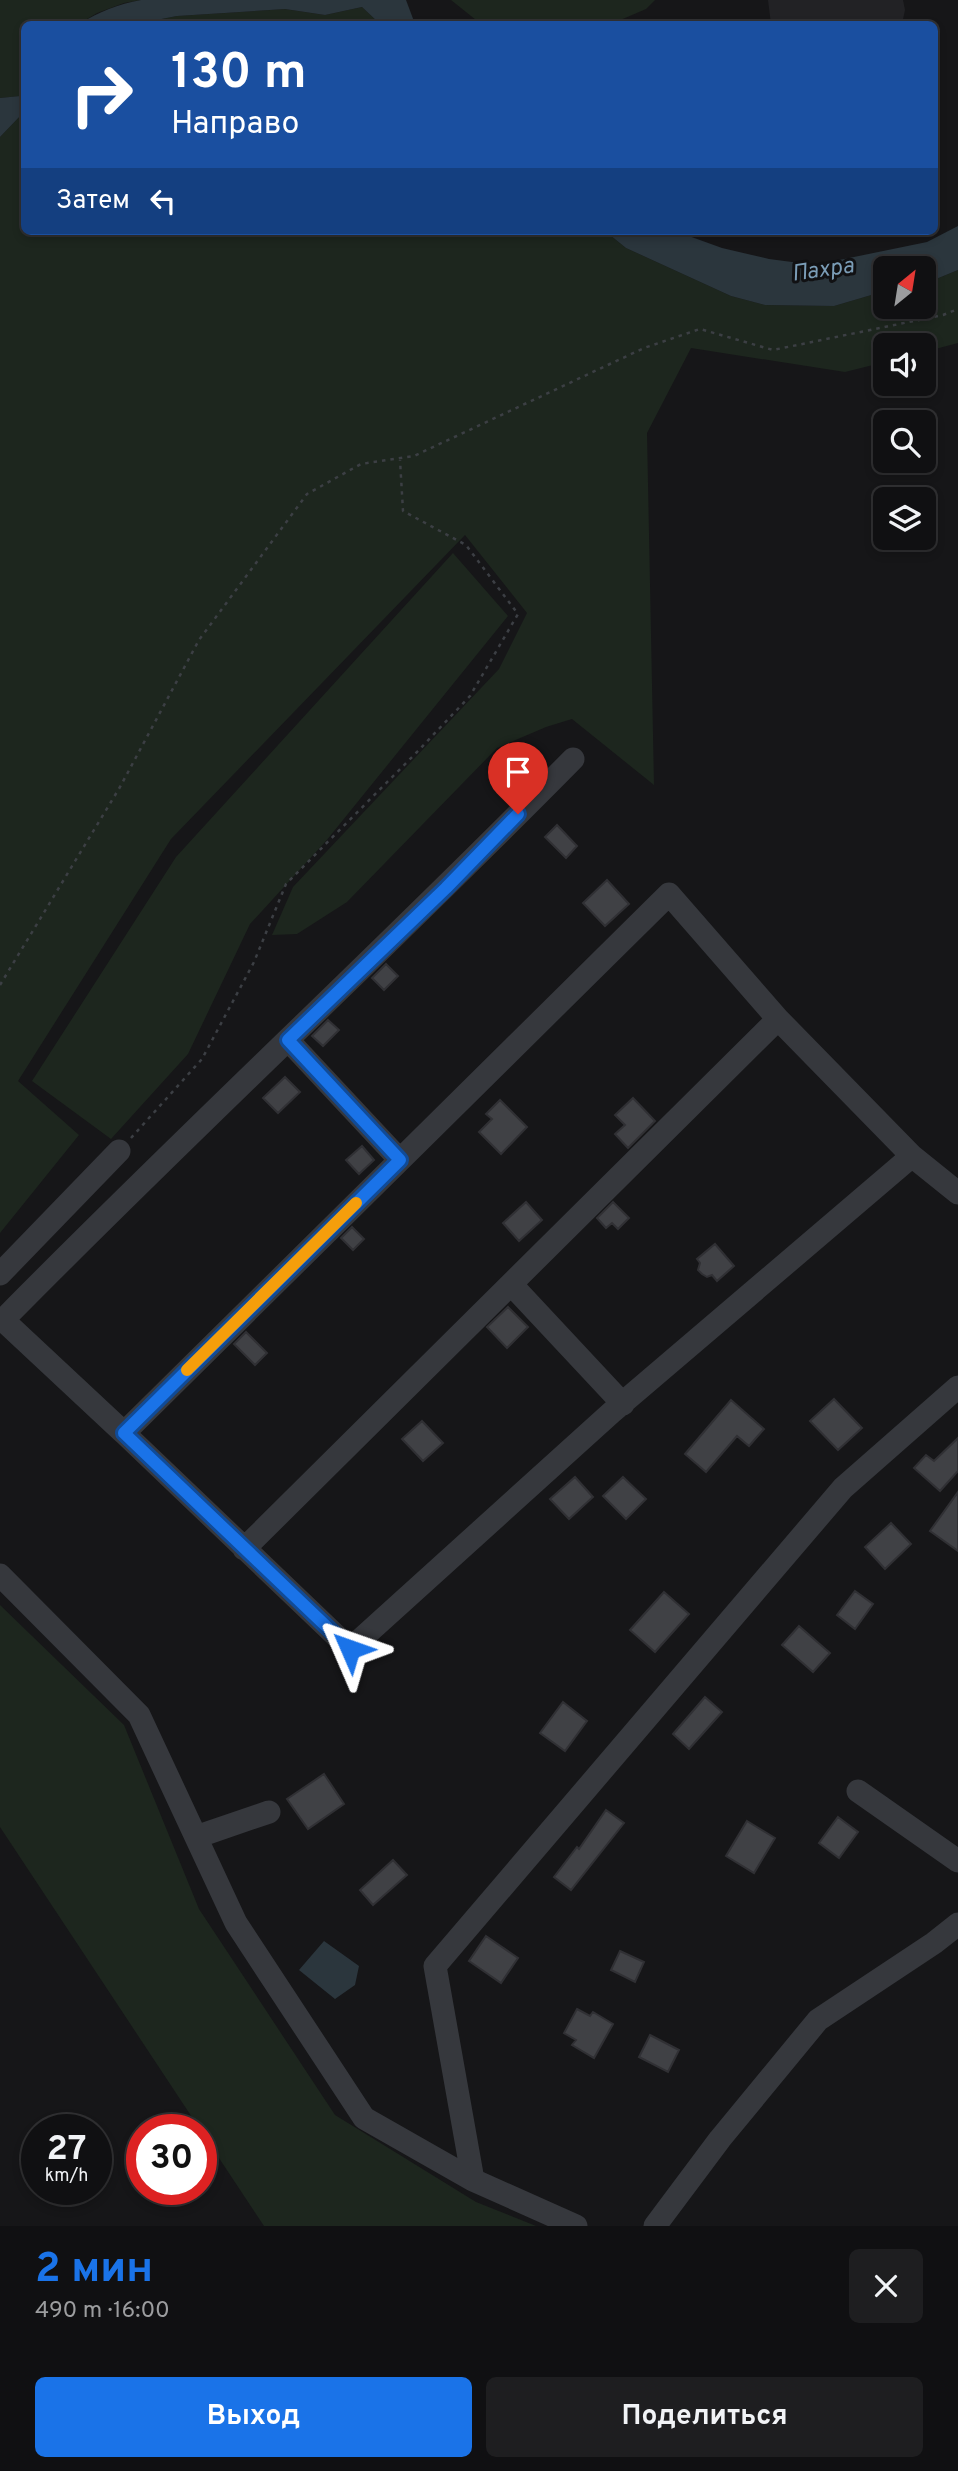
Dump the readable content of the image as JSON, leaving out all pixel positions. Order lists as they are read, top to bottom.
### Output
{
  "water": ["Пахра"],
  "north": "top right",
  "page": {
    "turn": ["130 m", "Направо"],
    "then": "Затем",
    "speed": "27 km/h",
    "limit": "30",
    "heading": ["2 мин", "490 m · 16:00"],
    "buttons": ["Выход", "Поделиться"]
  }
}
